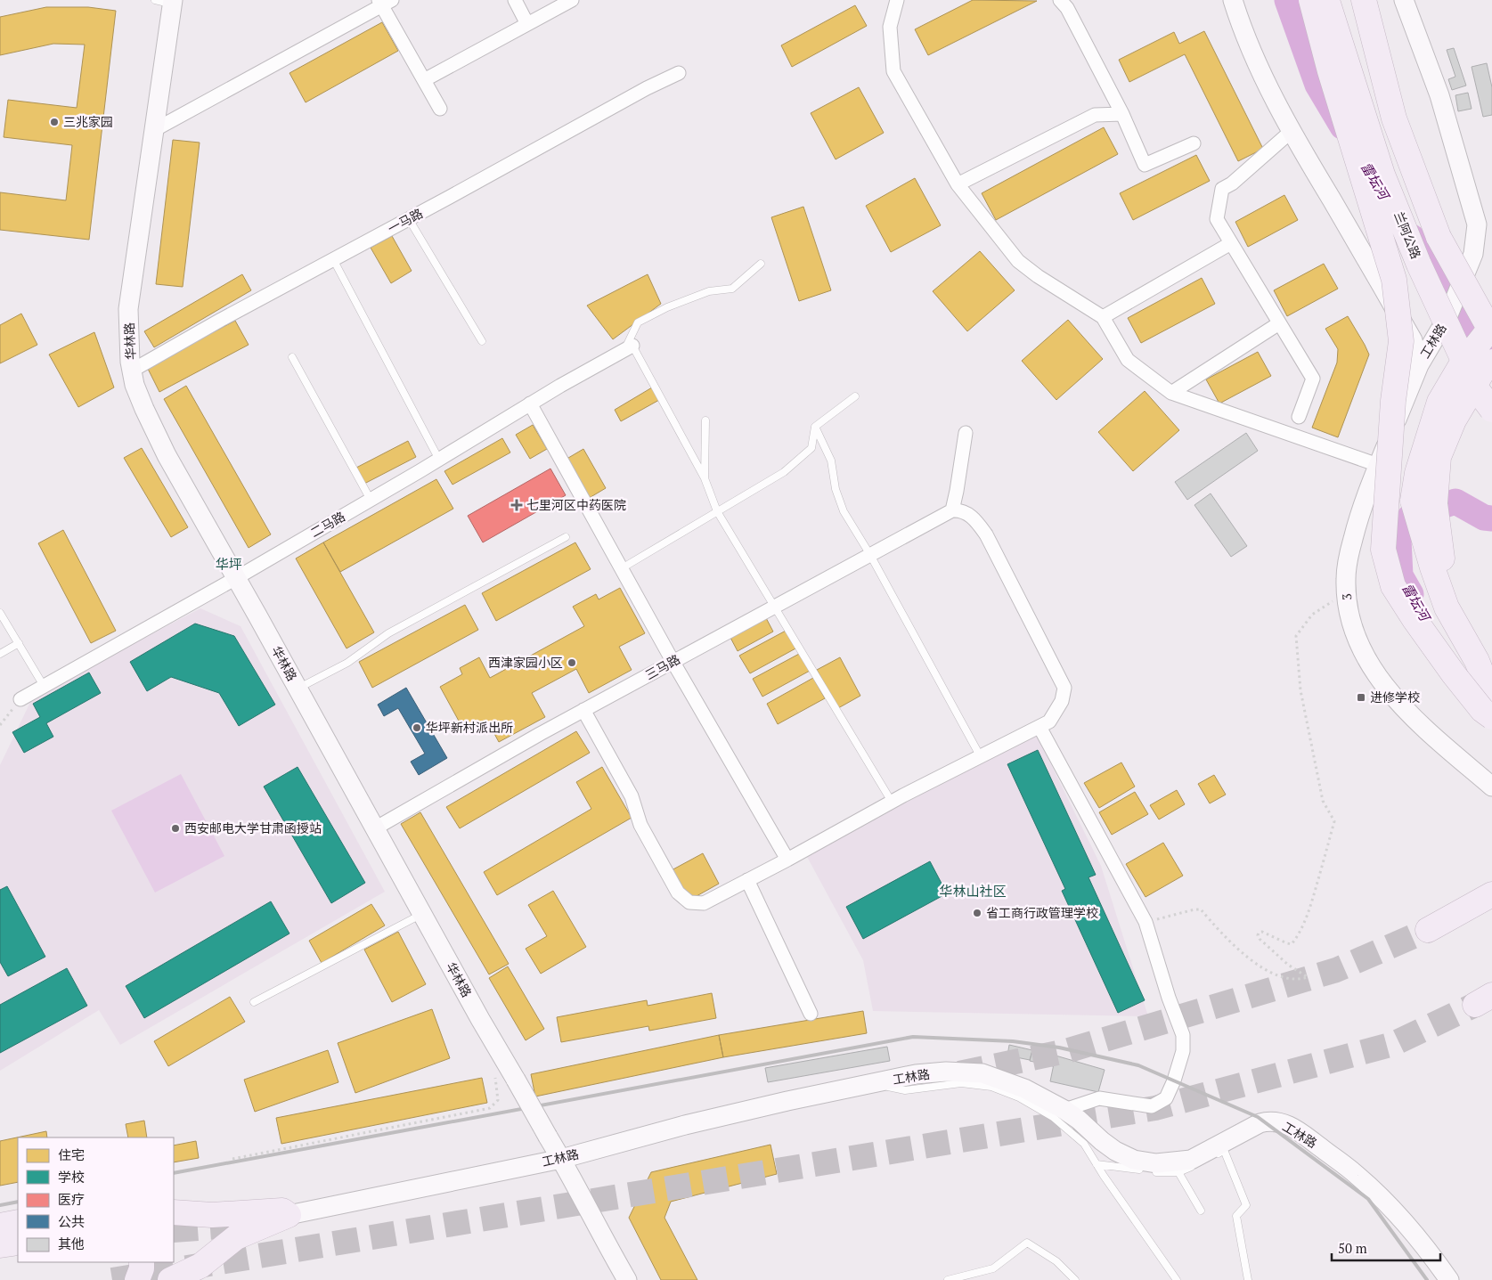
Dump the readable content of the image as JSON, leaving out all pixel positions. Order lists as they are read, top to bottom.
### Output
{
  "streets": {
    "highway": ["兰阿公路"],
    "street": [
      "一马路",
      "华林路",
      "工林路",
      "二马路",
      "3",
      "三马路"
    ]
  },
  "crossings": [
    ["一马路", "华林路"],
    ["华林路", "工林路"],
    ["华林路", "二马路"],
    ["华林路", "三马路"],
    ["工林路", "3"]
  ],
  "districts": ["华坪", "华林山社区"],
  "water": ["雷坛河"],
  "places": {
    "other": [
      "三兆家园",
      "西津家园小区",
      "华坪新村派出所",
      "西安邮电大学甘肃函授站",
      "省工商行政管理学校"
    ],
    "health": ["七里河区中药医院"],
    "transit": ["进修学校"]
  },
  "legend": [
    "住宅",
    "学校",
    "医疗",
    "公共",
    "其他"
  ],
  "scale_bar": "50 m"
}
